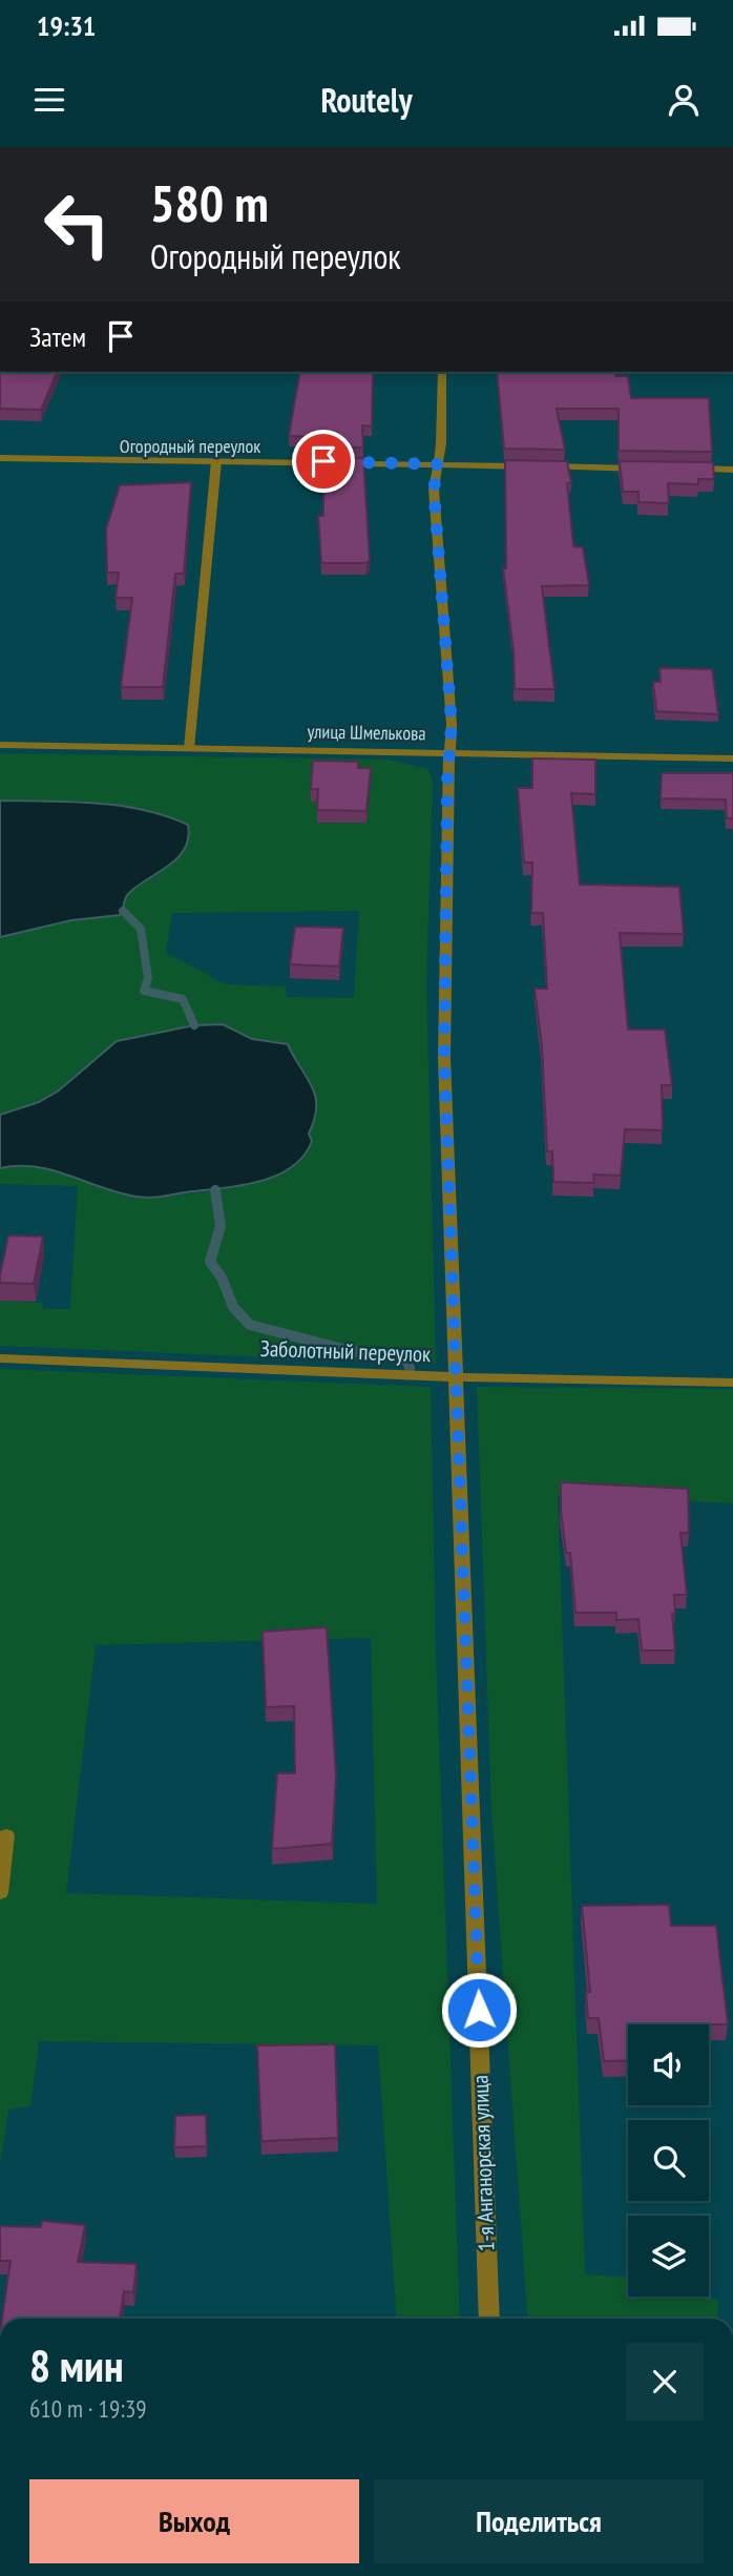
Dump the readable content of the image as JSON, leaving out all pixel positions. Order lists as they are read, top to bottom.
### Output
{
  "streets": {
    "street": [
      "Огородный переулок",
      "улица Шмелькова",
      "Заболотный переулок",
      "1-я Анганорская улица"
    ]
  },
  "crossings": [
    ["Огородный переулок", "1-я Анганорская улица"],
    ["улица Шмелькова", "1-я Анганорская улица"],
    ["Заболотный переулок", "1-я Анганорская улица"]
  ],
  "page": {
    "status": "19:31",
    "header": "Routely",
    "turn": ["580 m", "Огородный переулок"],
    "then": "Затем",
    "heading": ["8 мин", "610 m · 19:39"],
    "buttons": ["Выход", "Поделиться"]
  }
}
